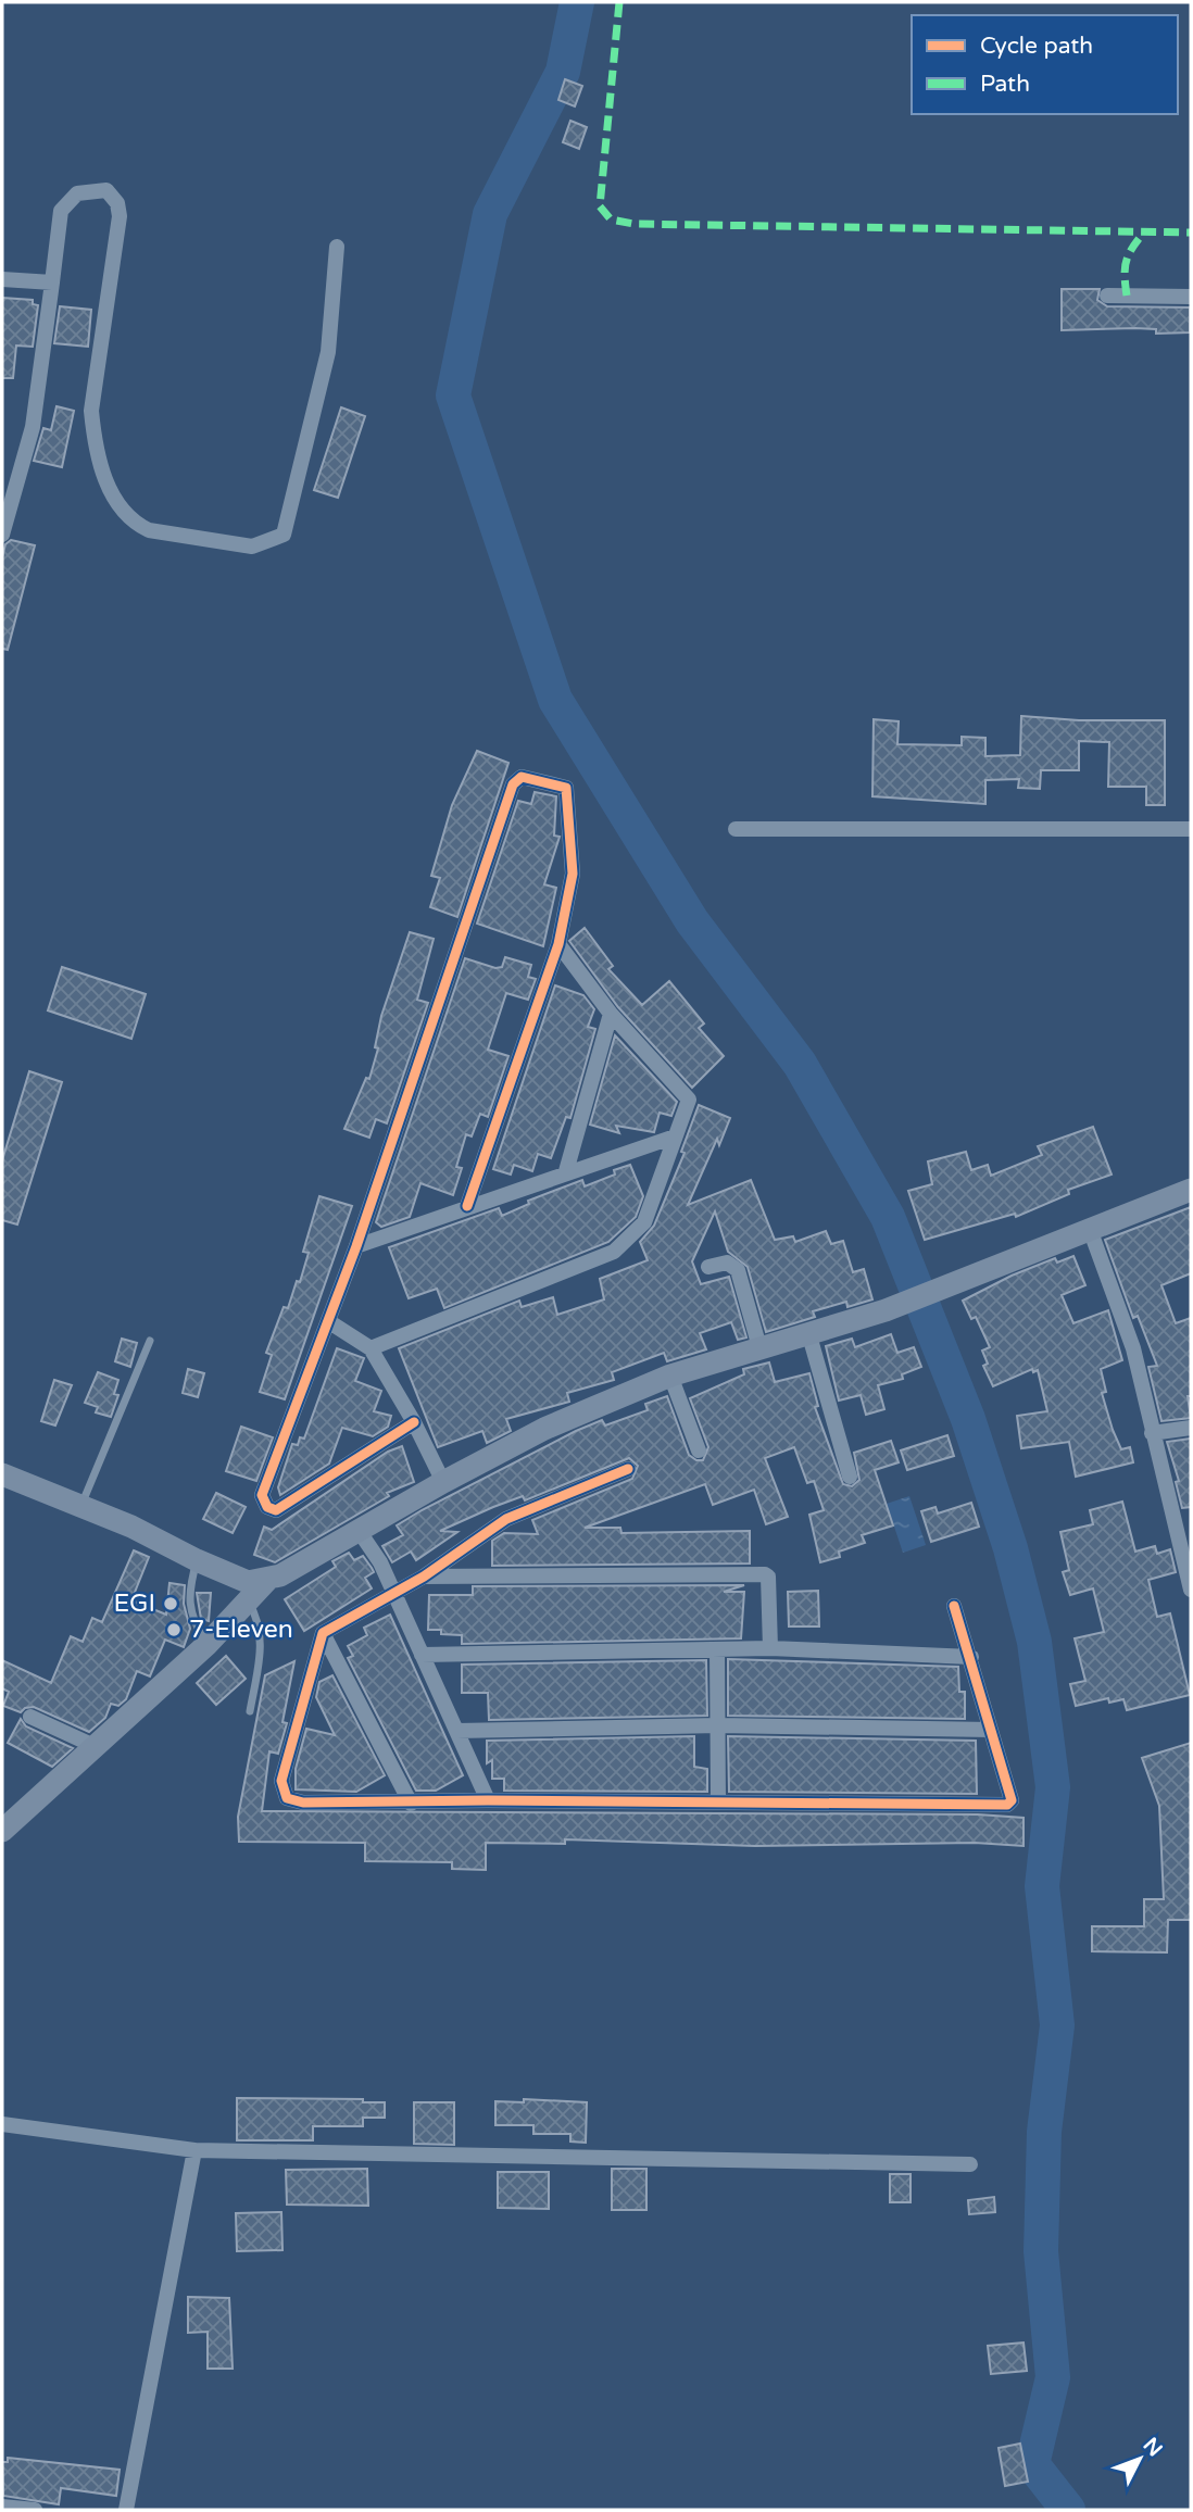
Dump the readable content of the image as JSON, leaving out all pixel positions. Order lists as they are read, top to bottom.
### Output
{
  "places": ["EGI", "7-Eleven"],
  "legend": ["Cycle path", "Path"],
  "north": "top right"
}
